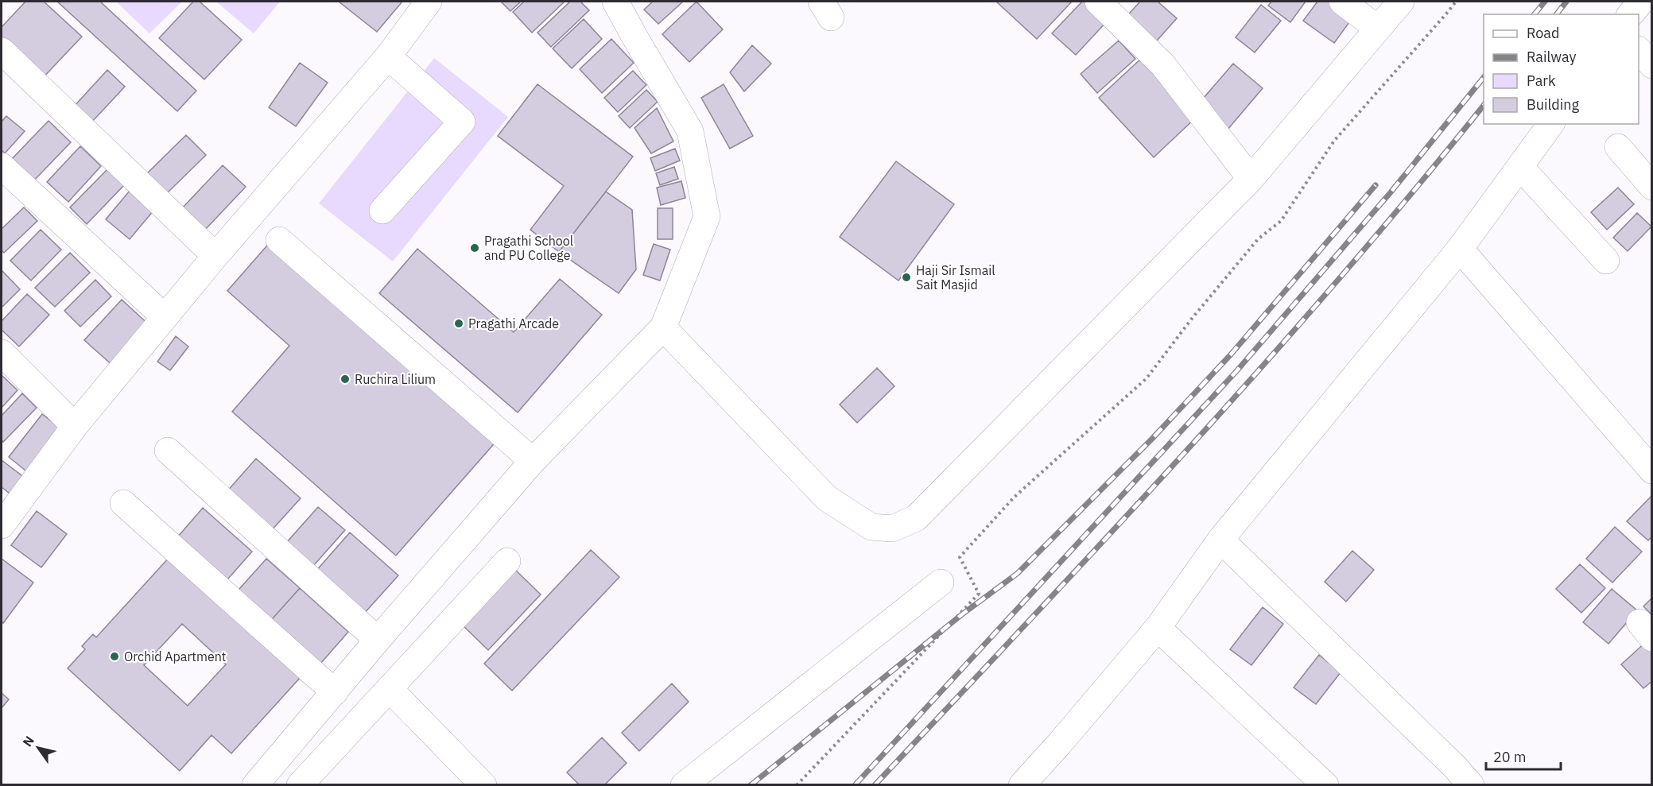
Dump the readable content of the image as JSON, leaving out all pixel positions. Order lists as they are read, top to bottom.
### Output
{
  "places": [
    "Pragathi School and PU College",
    "Haji Sir Ismail Sait Masjid",
    "Pragathi Arcade",
    "Ruchira Lilium",
    "Orchid Apartment"
  ],
  "legend": [
    "Road",
    "Railway",
    "Park",
    "Building"
  ],
  "scale_bar": "20 m",
  "north": "top left"
}
